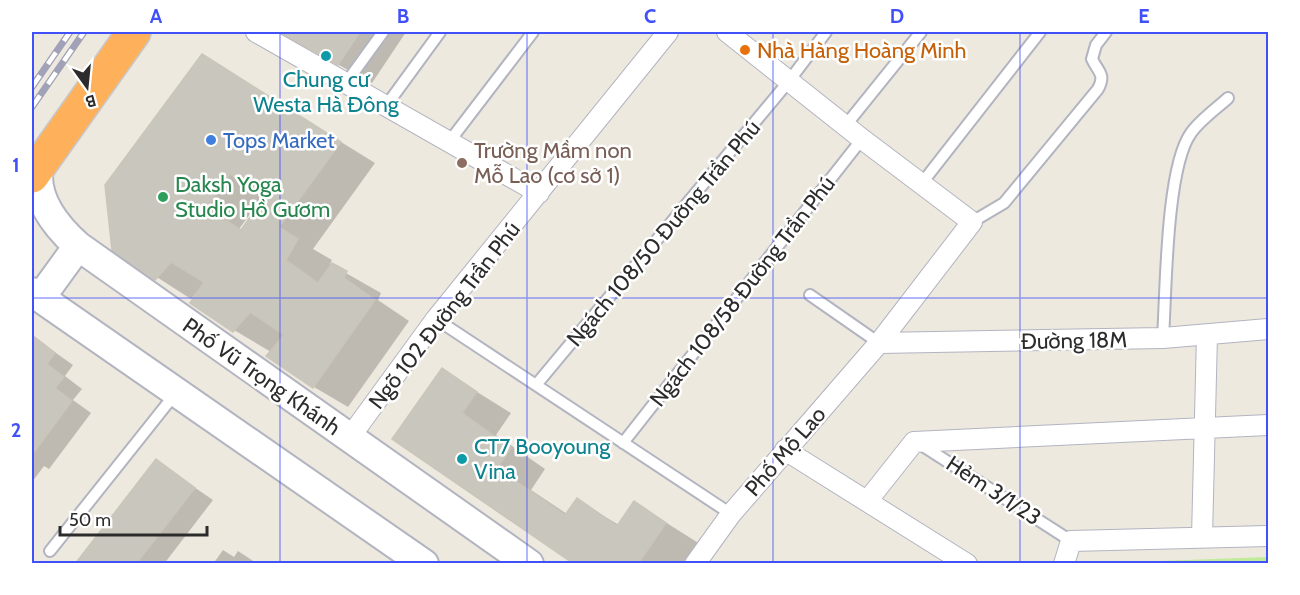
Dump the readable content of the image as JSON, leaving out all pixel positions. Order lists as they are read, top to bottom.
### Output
{
  "streets": {
    "main road": ["Phố Vũ Trọng Khánh"],
    "street": ["Ngõ 102 Đường Trần Phú", "Đường 18M", "Phố Mộ Lao"],
    "lane": ["Ngách 108/50 Đường Trần Phú", "Ngách 108/58 Đường Trần Phú", "Hẻm 3/1/23"]
  },
  "crossings": [
    ["Ngõ 102 Đường Trần Phú", "Phố Vũ Trọng Khánh"],
    ["Đường 18M", "Phố Mộ Lao"]
  ],
  "places": [
    "Nhà Hàng Hoàng Minh",
    "Chung cư Westa Hà Đông",
    "Tops Market",
    "Trường Mầm non Mỗ Lao (cơ sở 1)",
    "Daksh Yoga Studio Hồ Gươm",
    "CT7 Booyoung Vina"
  ],
  "scale_bar": "50 m",
  "north": "bottom",
  "grid": {
    "columns": [
      "A",
      "B",
      "C",
      "D",
      "E"
    ],
    "rows": ["1", "2"]
  }
}
